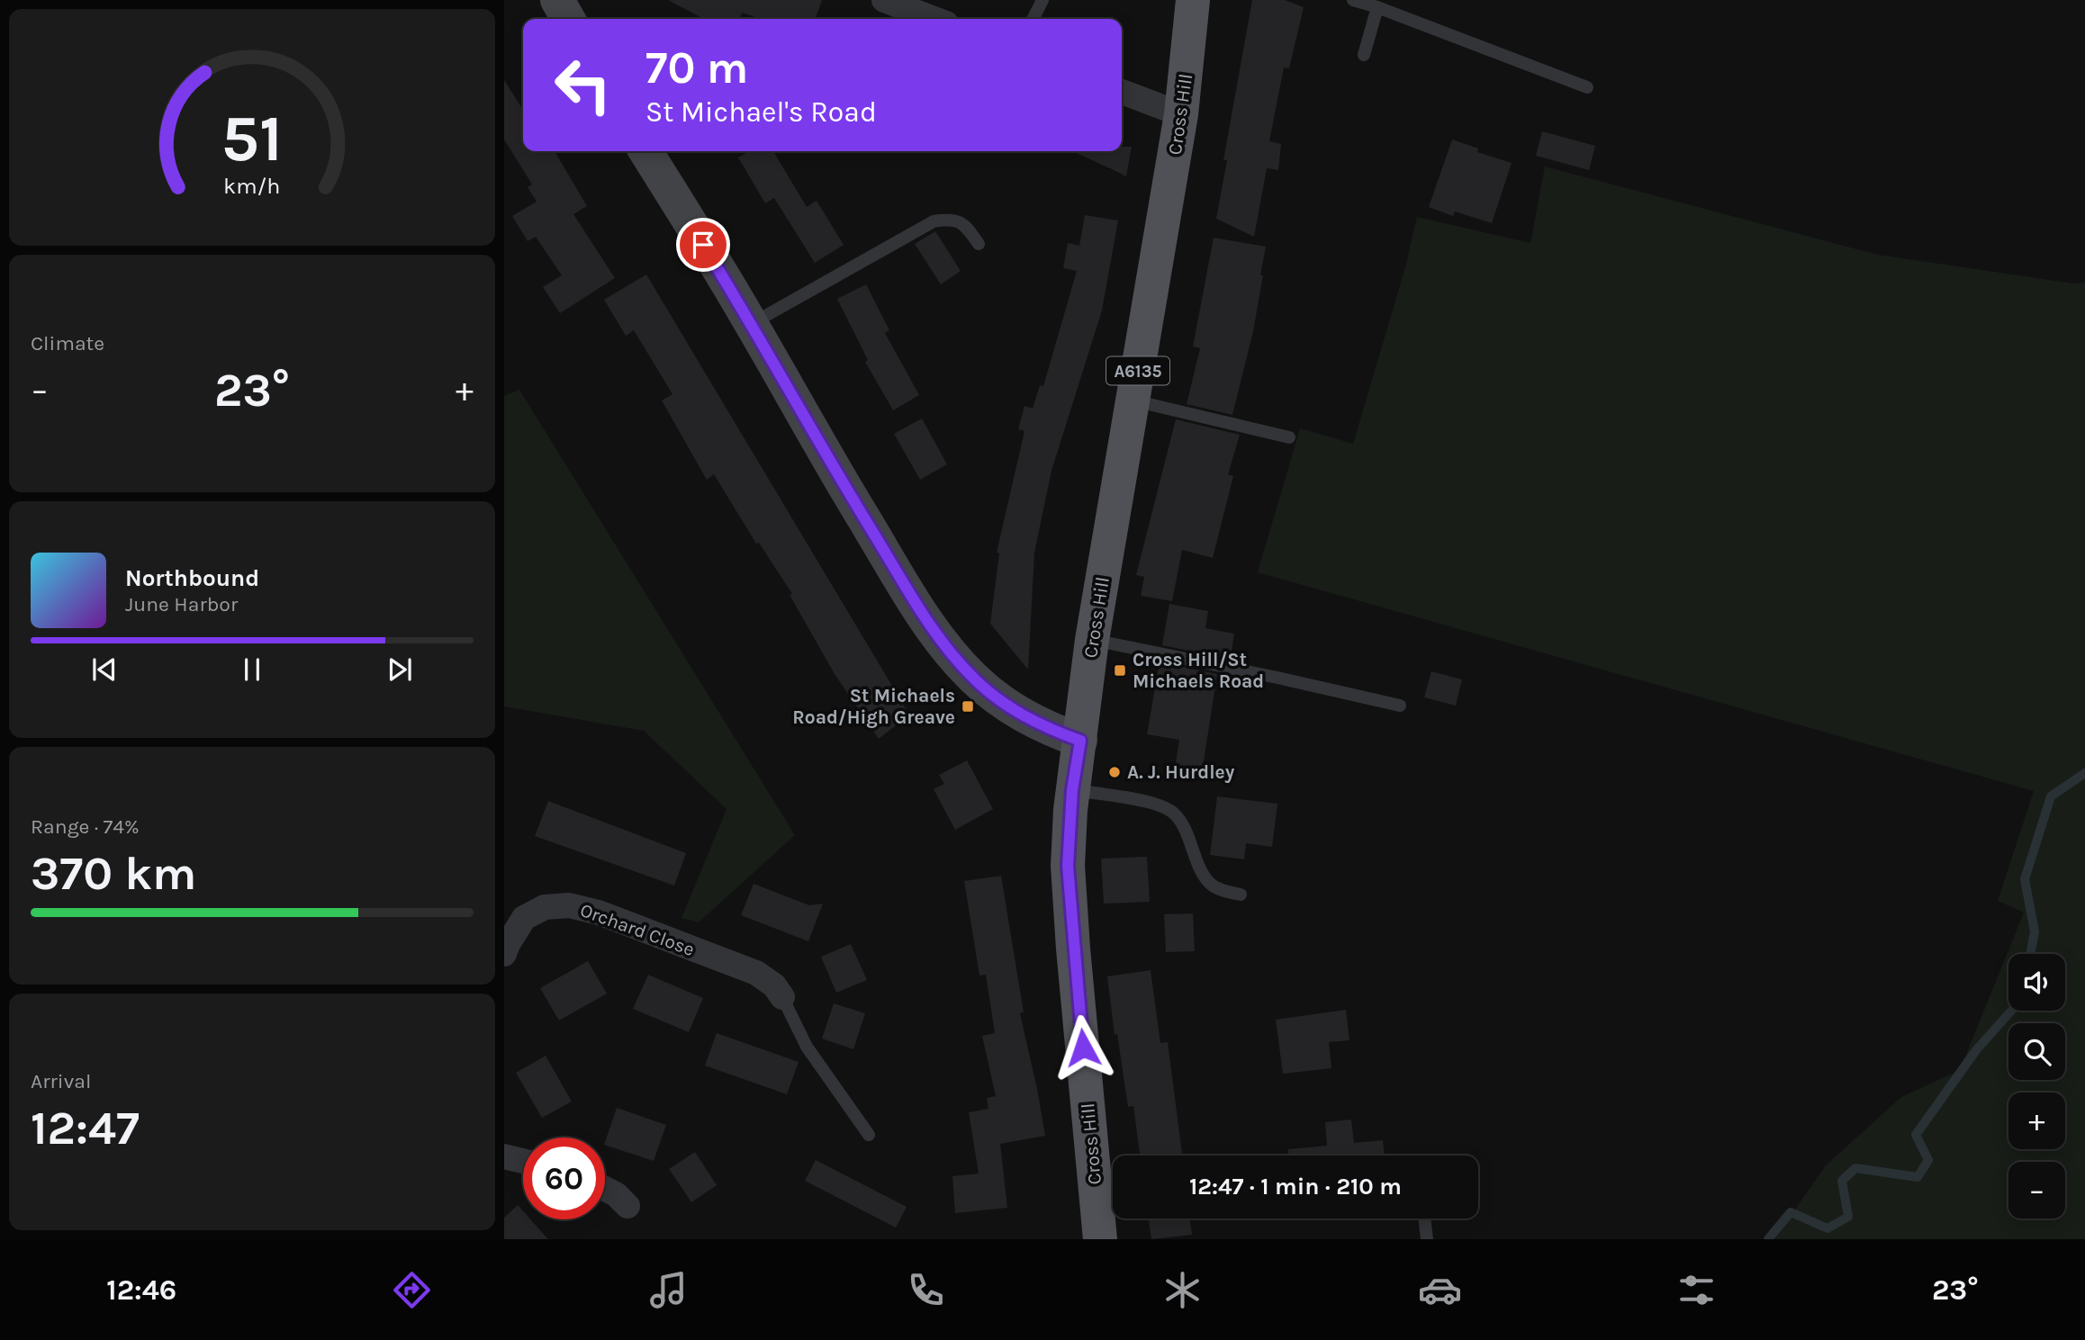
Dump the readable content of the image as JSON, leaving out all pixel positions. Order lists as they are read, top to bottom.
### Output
{
  "streets": {
    "main road": ["Cross Hill", "A6135"],
    "street": ["Orchard Close"]
  },
  "places": {
    "transit": ["Cross Hill/St Michaels Road", "St Michaels Road/High Greave"],
    "other": ["A. J. Hurdley"]
  },
  "page": {
    "turn": ["70 m", "St Michael's Road"],
    "tile": [
      "Climate",
      ["Range · 74%", "370 km"],
      ["Arrival", "12:47"]
    ],
    "heat": ["−", "23°", "+"],
    "song": ["Northbound", "June Harbor"],
    "map_buttons": ["+", "−"],
    "limit": "60",
    "trip": "12:47 · 1 min · 210 m",
    "tabs": ["12:46", "23°"],
    "gauge": ["51", "km/h"]
  }
}
